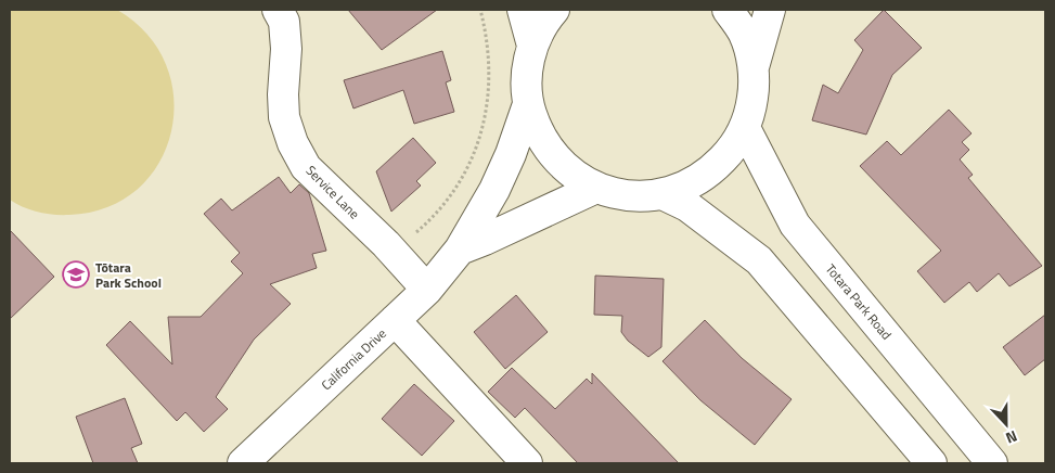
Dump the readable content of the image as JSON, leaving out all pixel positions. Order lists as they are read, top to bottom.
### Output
{
  "streets": {
    "street": ["Service Lane", "Totara Park Road", "California Drive"]
  },
  "crossings": [
    ["Service Lane", "California Drive"]
  ],
  "places": {
    "school or university": ["Tōtara Park School"]
  },
  "north": "bottom"
}
